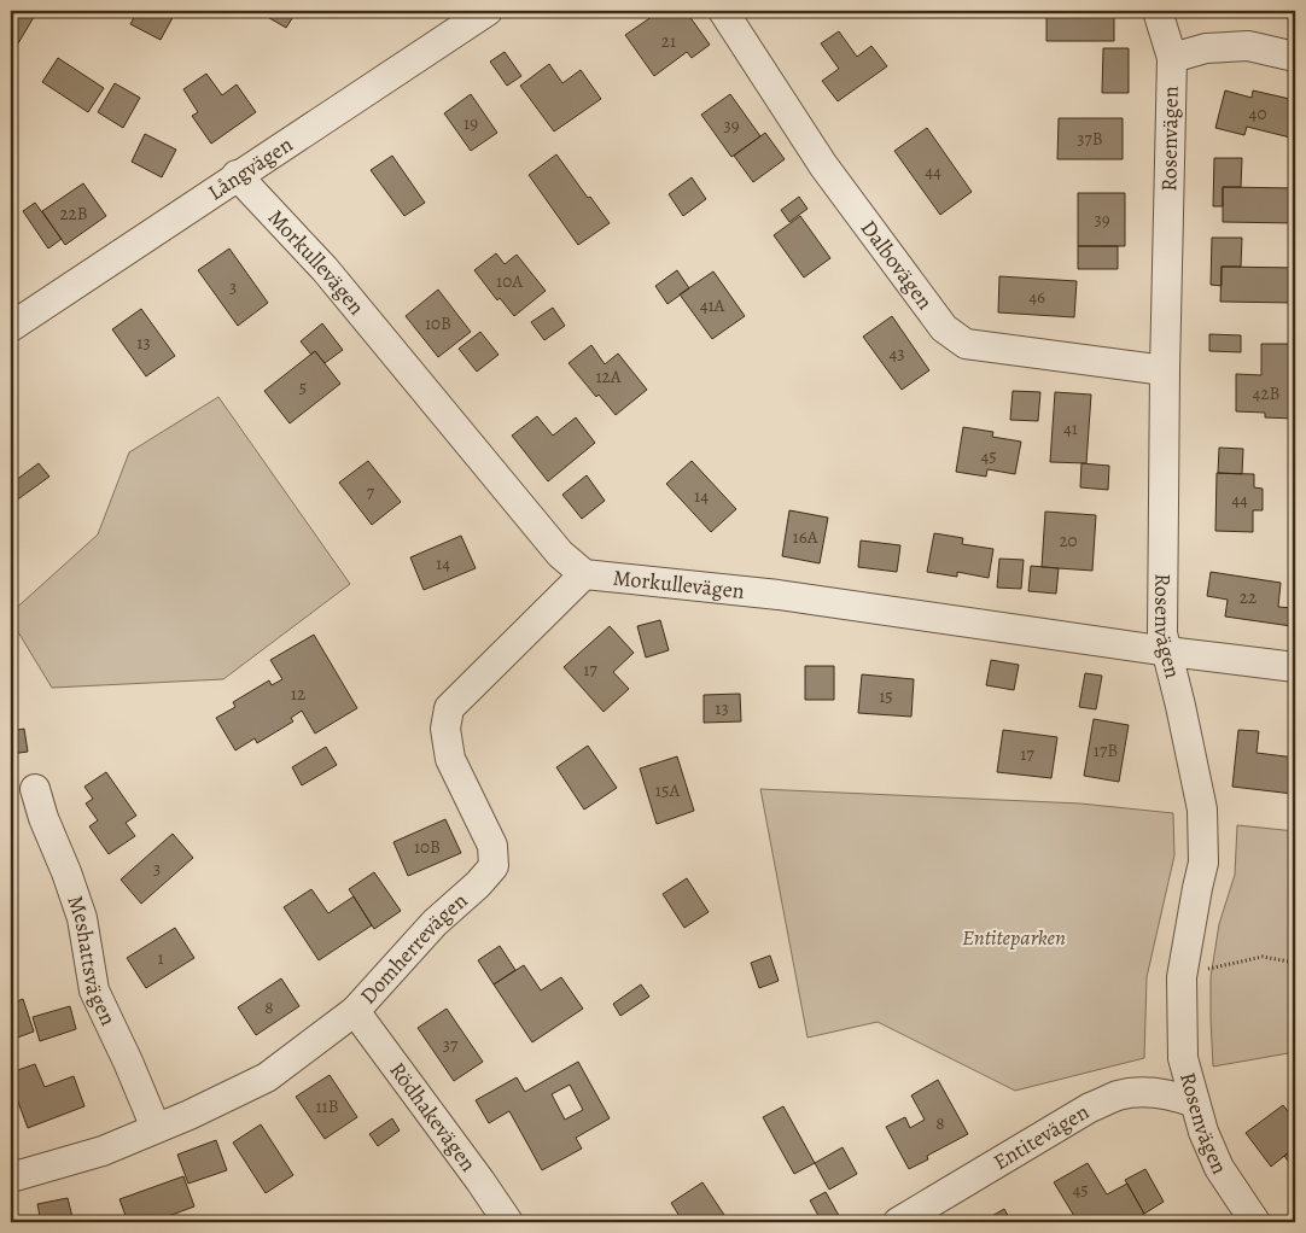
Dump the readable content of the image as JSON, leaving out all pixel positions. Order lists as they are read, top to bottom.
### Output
{
  "streets": {
    "street": [
      "Rosenvägen",
      "Långvägen",
      "Morkullevägen",
      "Dalbovägen",
      "Domherrevägen",
      "Meshattsvägen",
      "Rödhakevägen",
      "Entitevägen"
    ]
  },
  "crossings": [
    ["Rosenvägen", "Morkullevägen"],
    ["Rosenvägen", "Dalbovägen"],
    ["Rosenvägen", "Entitevägen"],
    ["Långvägen", "Morkullevägen"],
    ["Morkullevägen", "Domherrevägen"],
    ["Domherrevägen", "Meshattsvägen"],
    ["Domherrevägen", "Rödhakevägen"]
  ],
  "parks": ["Entiteparken"],
  "house_numbers": [
    "21",
    "40",
    "19",
    "39",
    "37B",
    "44",
    "22B",
    "39",
    "10A",
    "3",
    "46",
    "41A",
    "10B",
    "13",
    "43",
    "12A",
    "5",
    "42B",
    "41",
    "45",
    "7",
    "14",
    "44",
    "16A",
    "20",
    "14",
    "22",
    "17",
    "12",
    "15",
    "13",
    "17B",
    "17",
    "15A",
    "10B",
    "3",
    "1",
    "8",
    "37",
    "11B",
    "8",
    "45"
  ]
}
